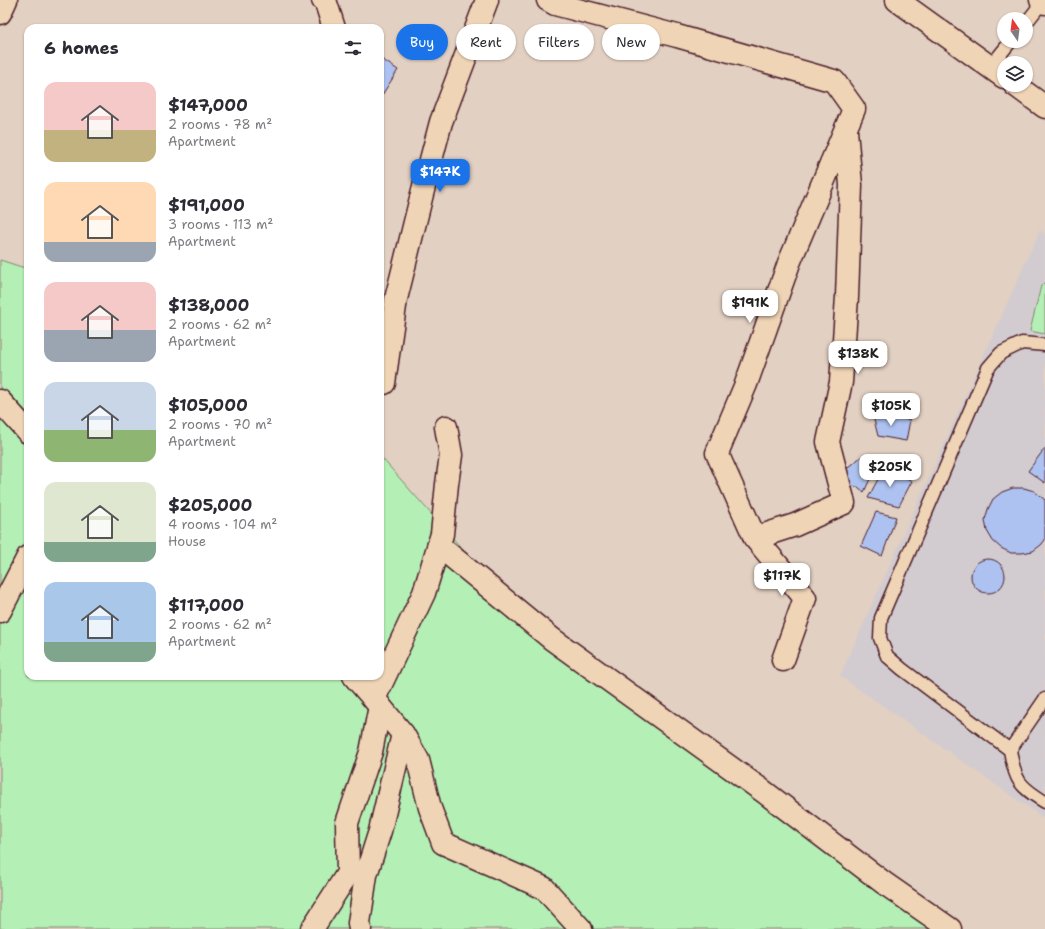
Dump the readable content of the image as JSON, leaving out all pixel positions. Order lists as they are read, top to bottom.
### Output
{
  "north": "top",
  "page": {
    "chip": [
      "Buy",
      "Rent",
      "Filters",
      "New"
    ],
    "heading": "6 homes",
    "list": [
      {
        "name": "$147,000",
        "note": "2 rooms · 78 m² · Apartment"
      },
      {
        "name": "$191,000",
        "note": "3 rooms · 113 m² · Apartment"
      },
      {
        "name": "$138,000",
        "note": "2 rooms · 62 m² · Apartment"
      },
      {
        "name": "$105,000",
        "note": "2 rooms · 70 m² · Apartment"
      },
      {
        "name": "$205,000",
        "note": "4 rooms · 104 m² · House"
      },
      {
        "name": "$117,000",
        "note": "2 rooms · 62 m² · Apartment"
      }
    ],
    "price": [
      "$147K",
      "$191K",
      "$138K",
      "$105K",
      "$205K",
      "$117K"
    ]
  }
}
